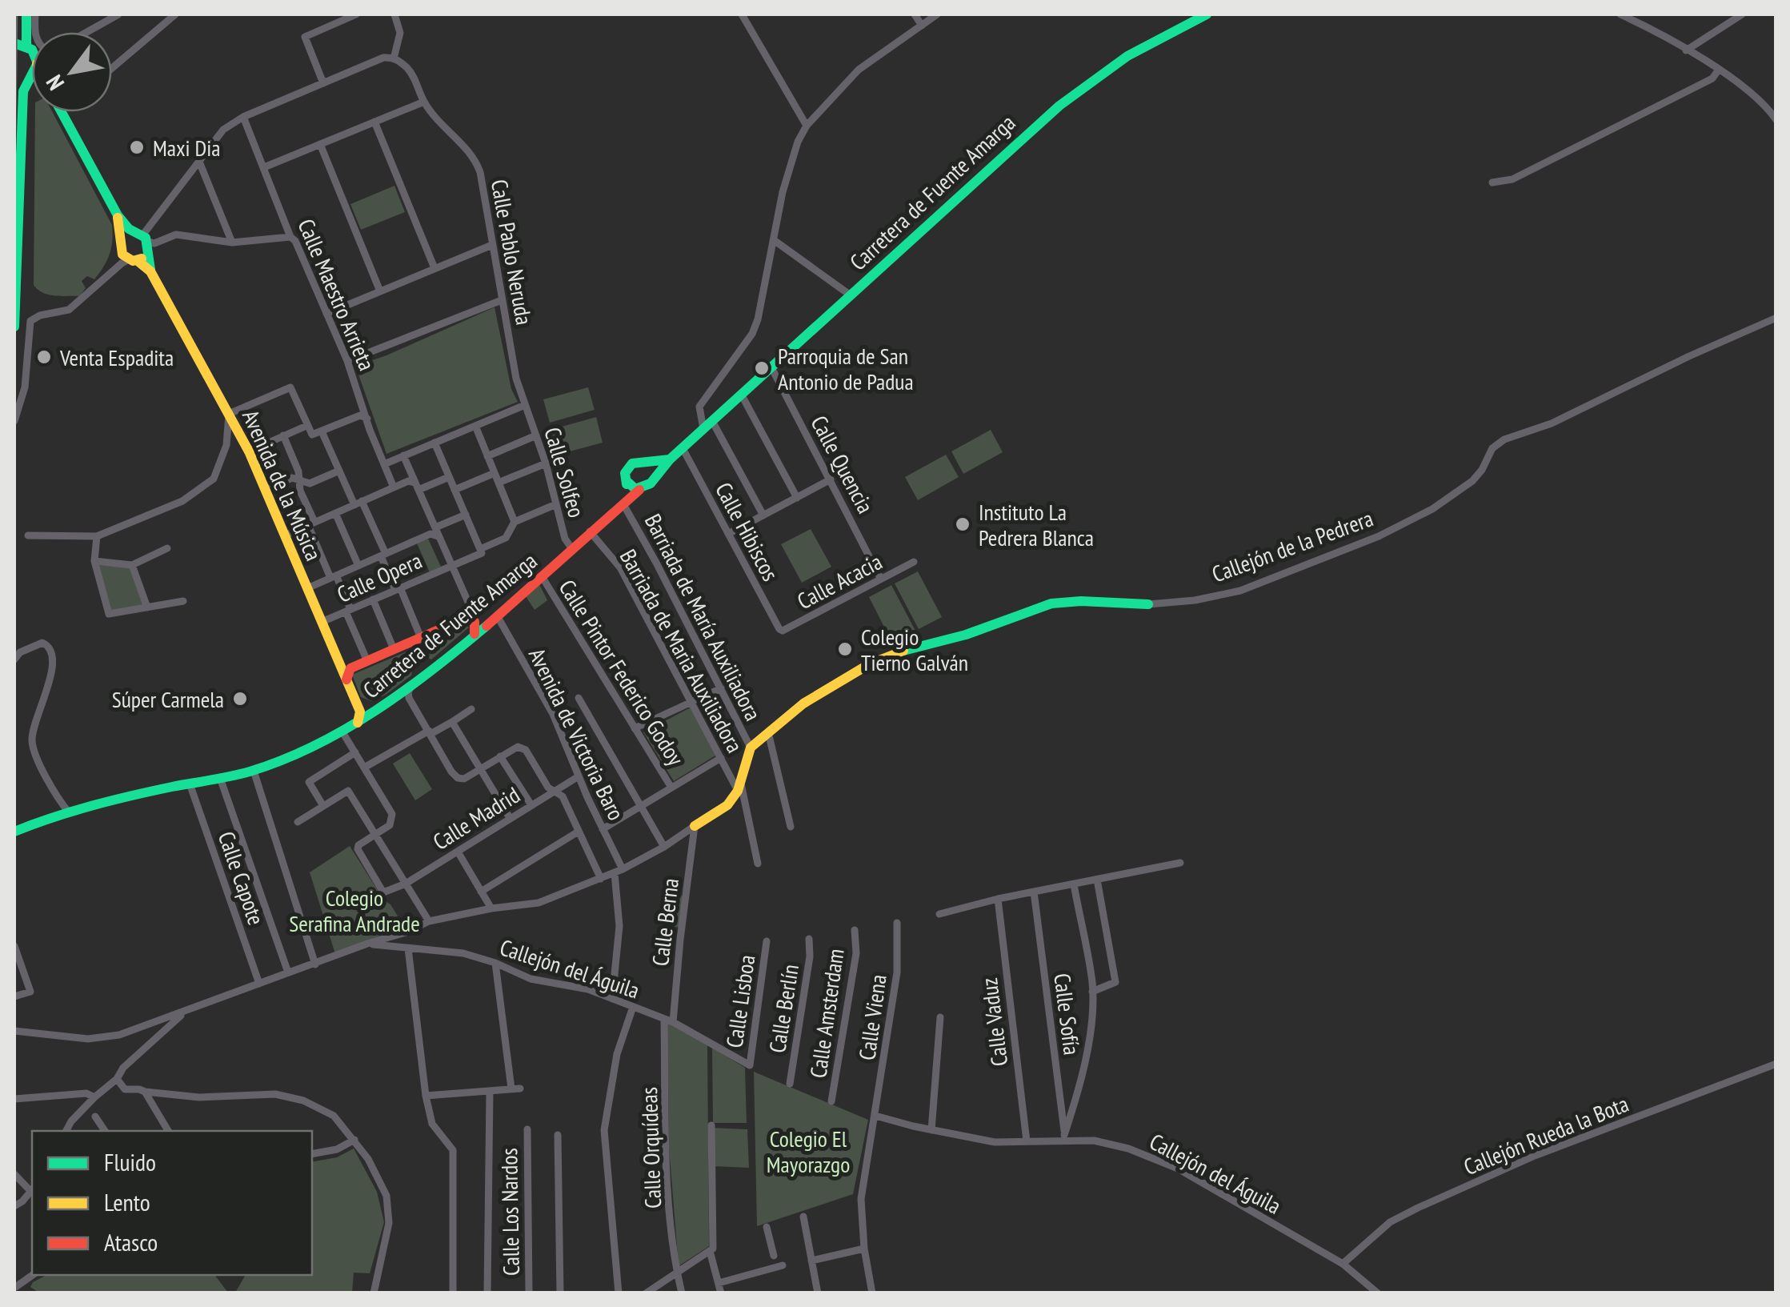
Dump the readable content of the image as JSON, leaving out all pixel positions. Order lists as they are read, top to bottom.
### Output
{
  "streets": {
    "street": [
      "Carretera de Fuente Amarga",
      "Calle Pablo Neruda",
      "Calle Maestro Arrieta",
      "Calle Quencia",
      "Calle Solfeo",
      "Avenida de la Música",
      "Calle Hibiscos",
      "Callejón de la Pedrera",
      "Calle Opera",
      "Calle Acacia",
      "Barriada de María Auxiliadora",
      "Barriada de Maria Auxiliadora",
      "Calle Pintor Federico Godoy",
      "Avenida de Victoria Baro",
      "Calle Madrid",
      "Calle Capote",
      "Calle Berna",
      "Callejón del Águila",
      "Calle Lisboa",
      "Calle Berlín",
      "Calle Amsterdam",
      "Calle Sofía",
      "Calle Viena",
      "Calle Vaduz",
      "Callejón Rueda la Bota",
      "Calle Orquídeas",
      "Calle Los Nardos"
    ]
  },
  "crossings": [
    ["Carretera de Fuente Amarga", "Calle Quencia"],
    ["Carretera de Fuente Amarga", "Calle Solfeo"],
    ["Carretera de Fuente Amarga", "Avenida de la Música"],
    ["Carretera de Fuente Amarga", "Calle Hibiscos"],
    ["Carretera de Fuente Amarga", "Barriada de María Auxiliadora"],
    ["Carretera de Fuente Amarga", "Barriada de Maria Auxiliadora"],
    ["Carretera de Fuente Amarga", "Calle Pintor Federico Godoy"],
    ["Carretera de Fuente Amarga", "Avenida de Victoria Baro"],
    ["Carretera de Fuente Amarga", "Calle Capote"],
    ["Calle Pablo Neruda", "Calle Solfeo"],
    ["Calle Quencia", "Calle Acacia"],
    ["Calle Solfeo", "Calle Opera"],
    ["Avenida de la Música", "Calle Opera"],
    ["Calle Hibiscos", "Calle Acacia"],
    ["Callejón de la Pedrera", "Barriada de María Auxiliadora"],
    ["Avenida de Victoria Baro", "Calle Madrid"],
    ["Calle Berna", "Callejón del Águila"],
    ["Calle Berna", "Calle Orquídeas"],
    ["Callejón del Águila", "Calle Lisboa"],
    ["Callejón del Águila", "Calle Sofía"],
    ["Callejón del Águila", "Calle Viena"],
    ["Callejón del Águila", "Calle Vaduz"],
    ["Callejón del Águila", "Callejón Rueda la Bota"],
    ["Callejón del Águila", "Calle Orquídeas"]
  ],
  "parks": ["Colegio Serafina Andrade", "Colegio El Mayorazgo"],
  "places": [
    "Maxi Dia",
    "Venta Espadita",
    "Parroquia de San Antonio de Padua",
    "Instituto La Pedrera Blanca",
    "Colegio Tierno Galván",
    "Súper Carmela"
  ],
  "legend": ["Fluido", "Lento", "Atasco"],
  "north": "bottom left"
}
